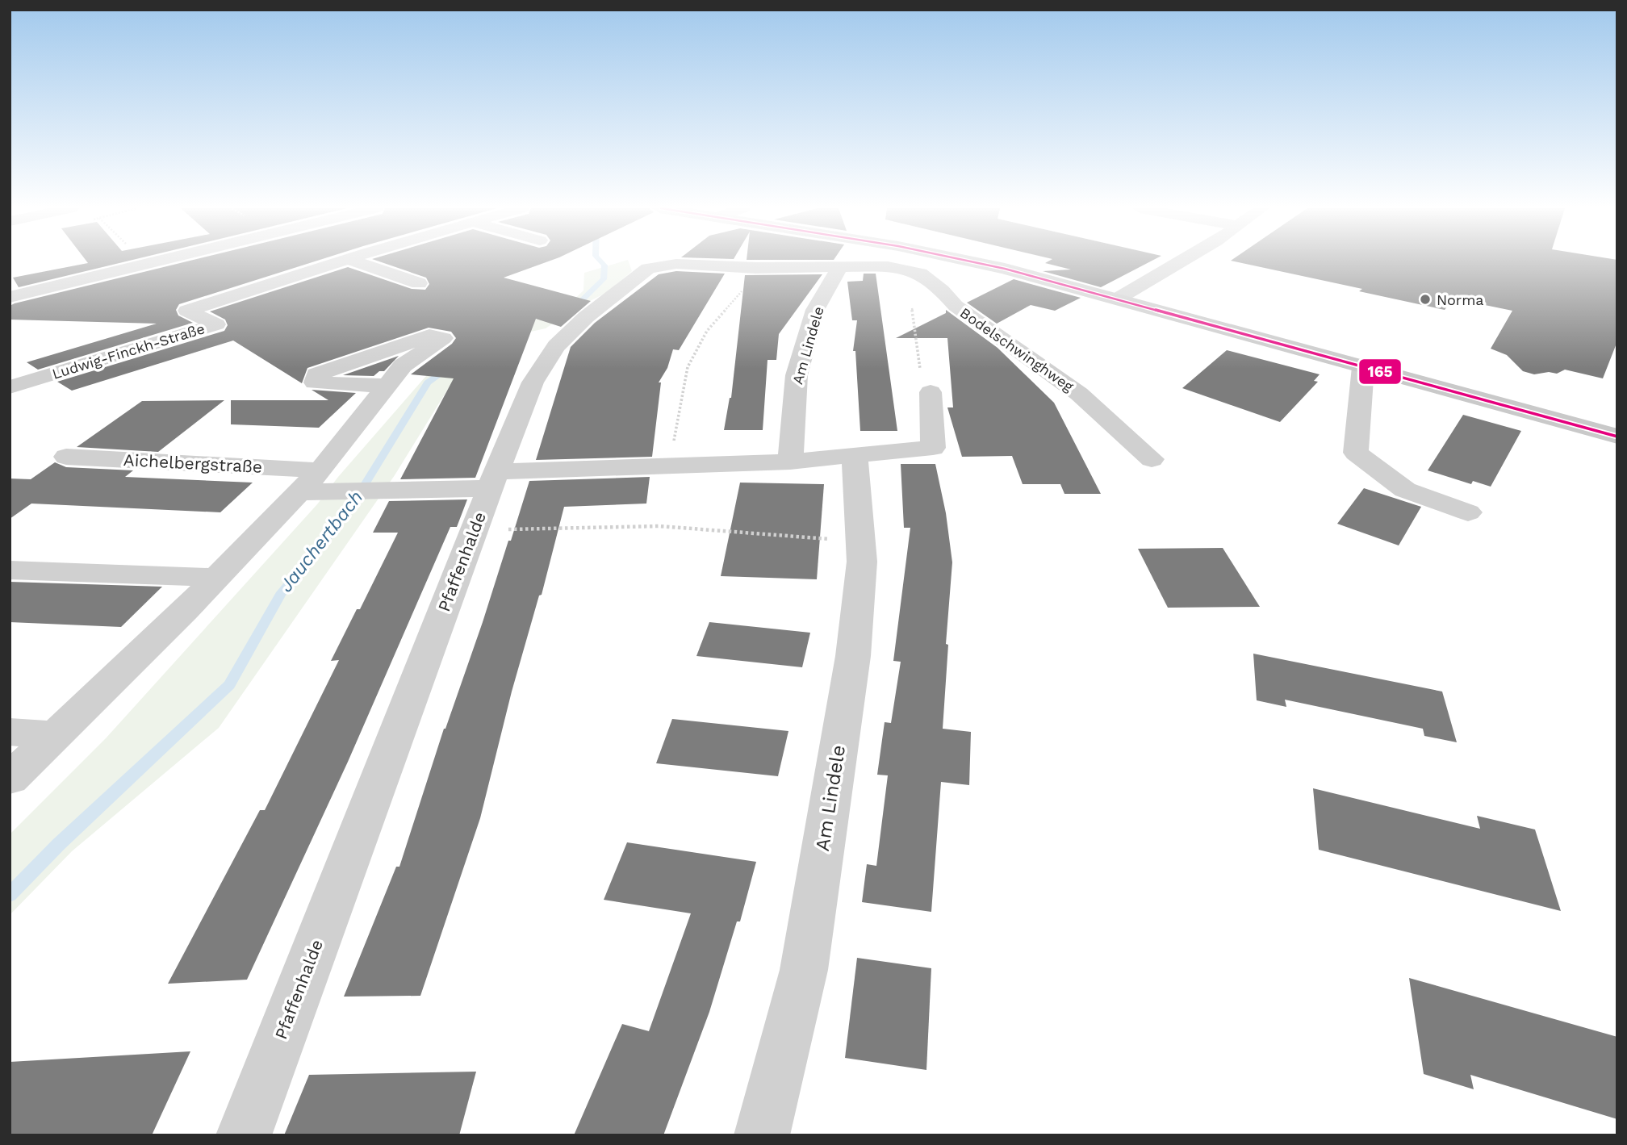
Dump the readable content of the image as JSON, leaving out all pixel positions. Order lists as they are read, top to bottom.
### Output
{
  "streets": {
    "street": [
      "Am Lindele",
      "Bodelschwinghweg",
      "Ludwig-Finckh-Straße",
      "Aichelbergstraße",
      "Pfaffenhalde"
    ]
  },
  "crossings": [
    ["Am Lindele", "Pfaffenhalde"],
    ["Bodelschwinghweg", "Pfaffenhalde"],
    ["Aichelbergstraße", "Pfaffenhalde"]
  ],
  "water": ["Jauchertbach"],
  "places": ["Norma"],
  "lines": ["transit line 165"]
}
